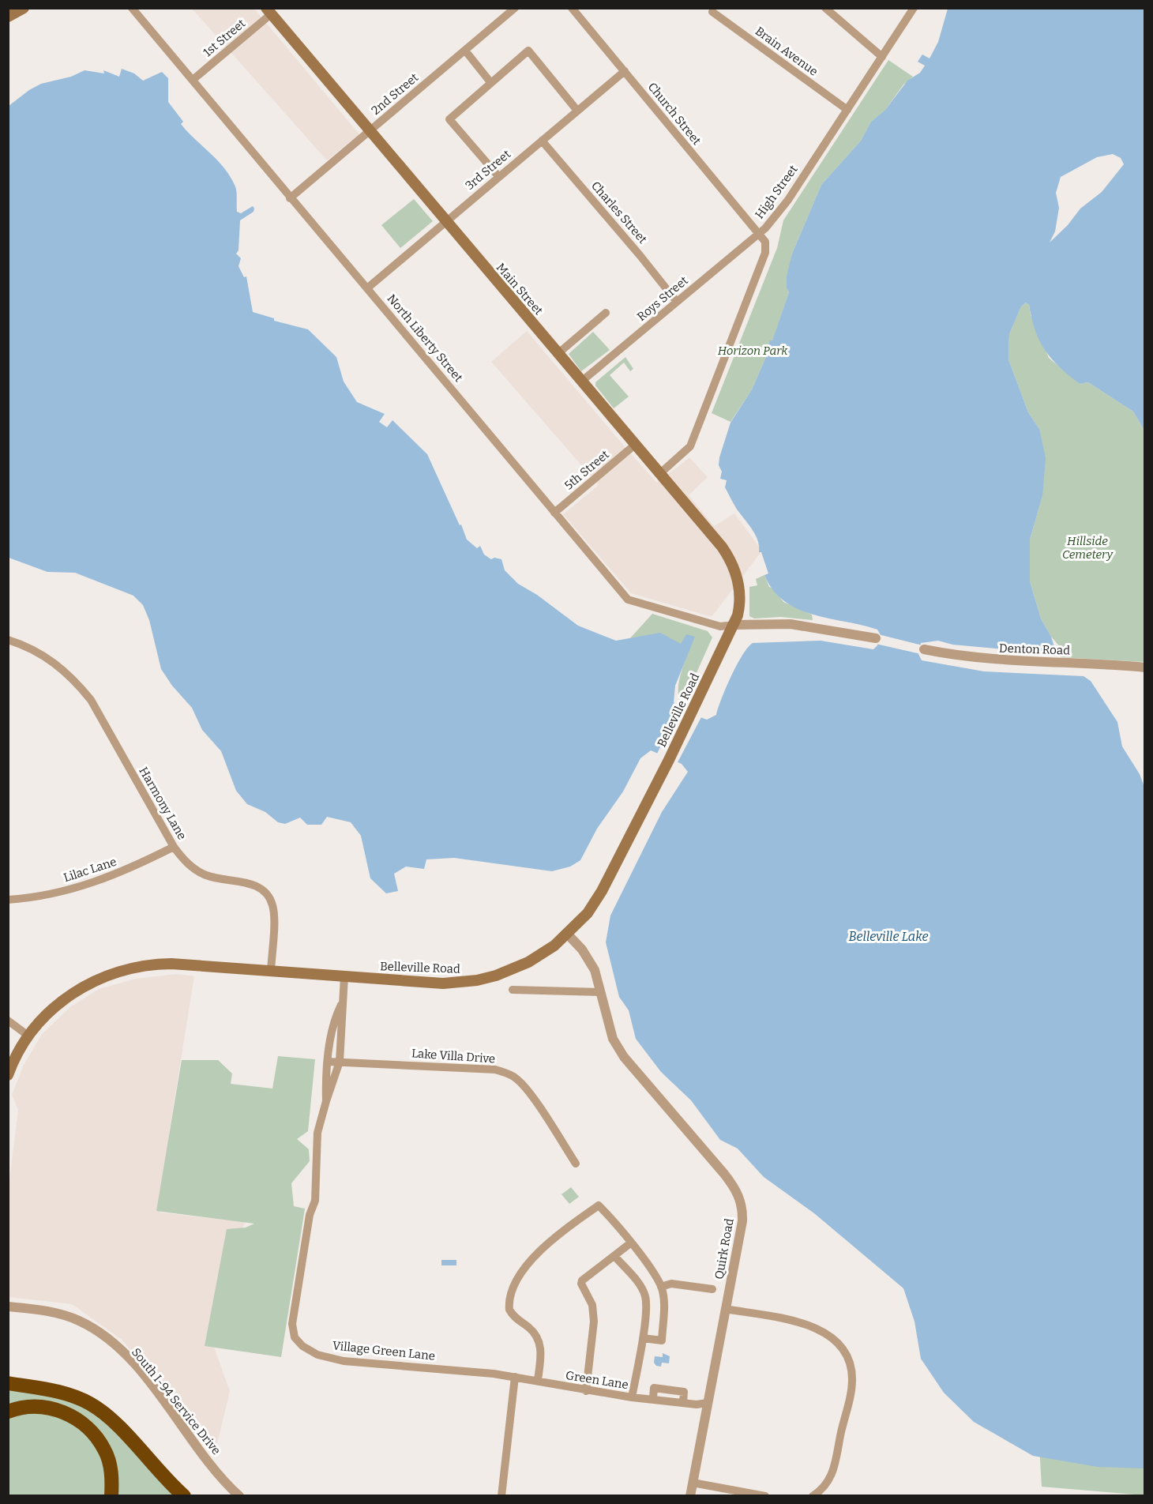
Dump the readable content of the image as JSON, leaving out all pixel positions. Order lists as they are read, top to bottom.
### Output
{
  "streets": {
    "main road": ["Main Street", "Belleville Road"],
    "street": [
      "1st Street",
      "Brain Avenue",
      "2nd Street",
      "Church Street",
      "3rd Street",
      "High Street",
      "Charles Street",
      "Roys Street",
      "North Liberty Street",
      "5th Street",
      "Denton Road",
      "Harmony Lane",
      "Lilac Lane",
      "Lake Villa Drive",
      "Quirk Road",
      "Village Green Lane",
      "Green Lane",
      "South I-94 Service Drive"
    ]
  },
  "crossings": [
    ["1st Street", "Main Street"],
    ["1st Street", "North Liberty Street"],
    ["Brain Avenue", "High Street"],
    ["2nd Street", "Main Street"],
    ["2nd Street", "North Liberty Street"],
    ["Church Street", "3rd Street"],
    ["Church Street", "High Street"],
    ["Church Street", "Roys Street"],
    ["3rd Street", "Charles Street"],
    ["3rd Street", "Main Street"],
    ["3rd Street", "North Liberty Street"],
    ["High Street", "Main Street"],
    ["High Street", "Roys Street"],
    ["Charles Street", "Roys Street"],
    ["Main Street", "Roys Street"],
    ["Main Street", "5th Street"],
    ["Main Street", "Belleville Road"],
    ["North Liberty Street", "5th Street"],
    ["North Liberty Street", "Belleville Road"],
    ["Belleville Road", "Harmony Lane"],
    ["Belleville Road", "Quirk Road"],
    ["Harmony Lane", "Lilac Lane"],
    ["Quirk Road", "Green Lane"],
    ["Village Green Lane", "Green Lane"]
  ],
  "water": ["Belleville Lake"],
  "parks": ["Horizon Park", "Hillside Cemetery"]
}
